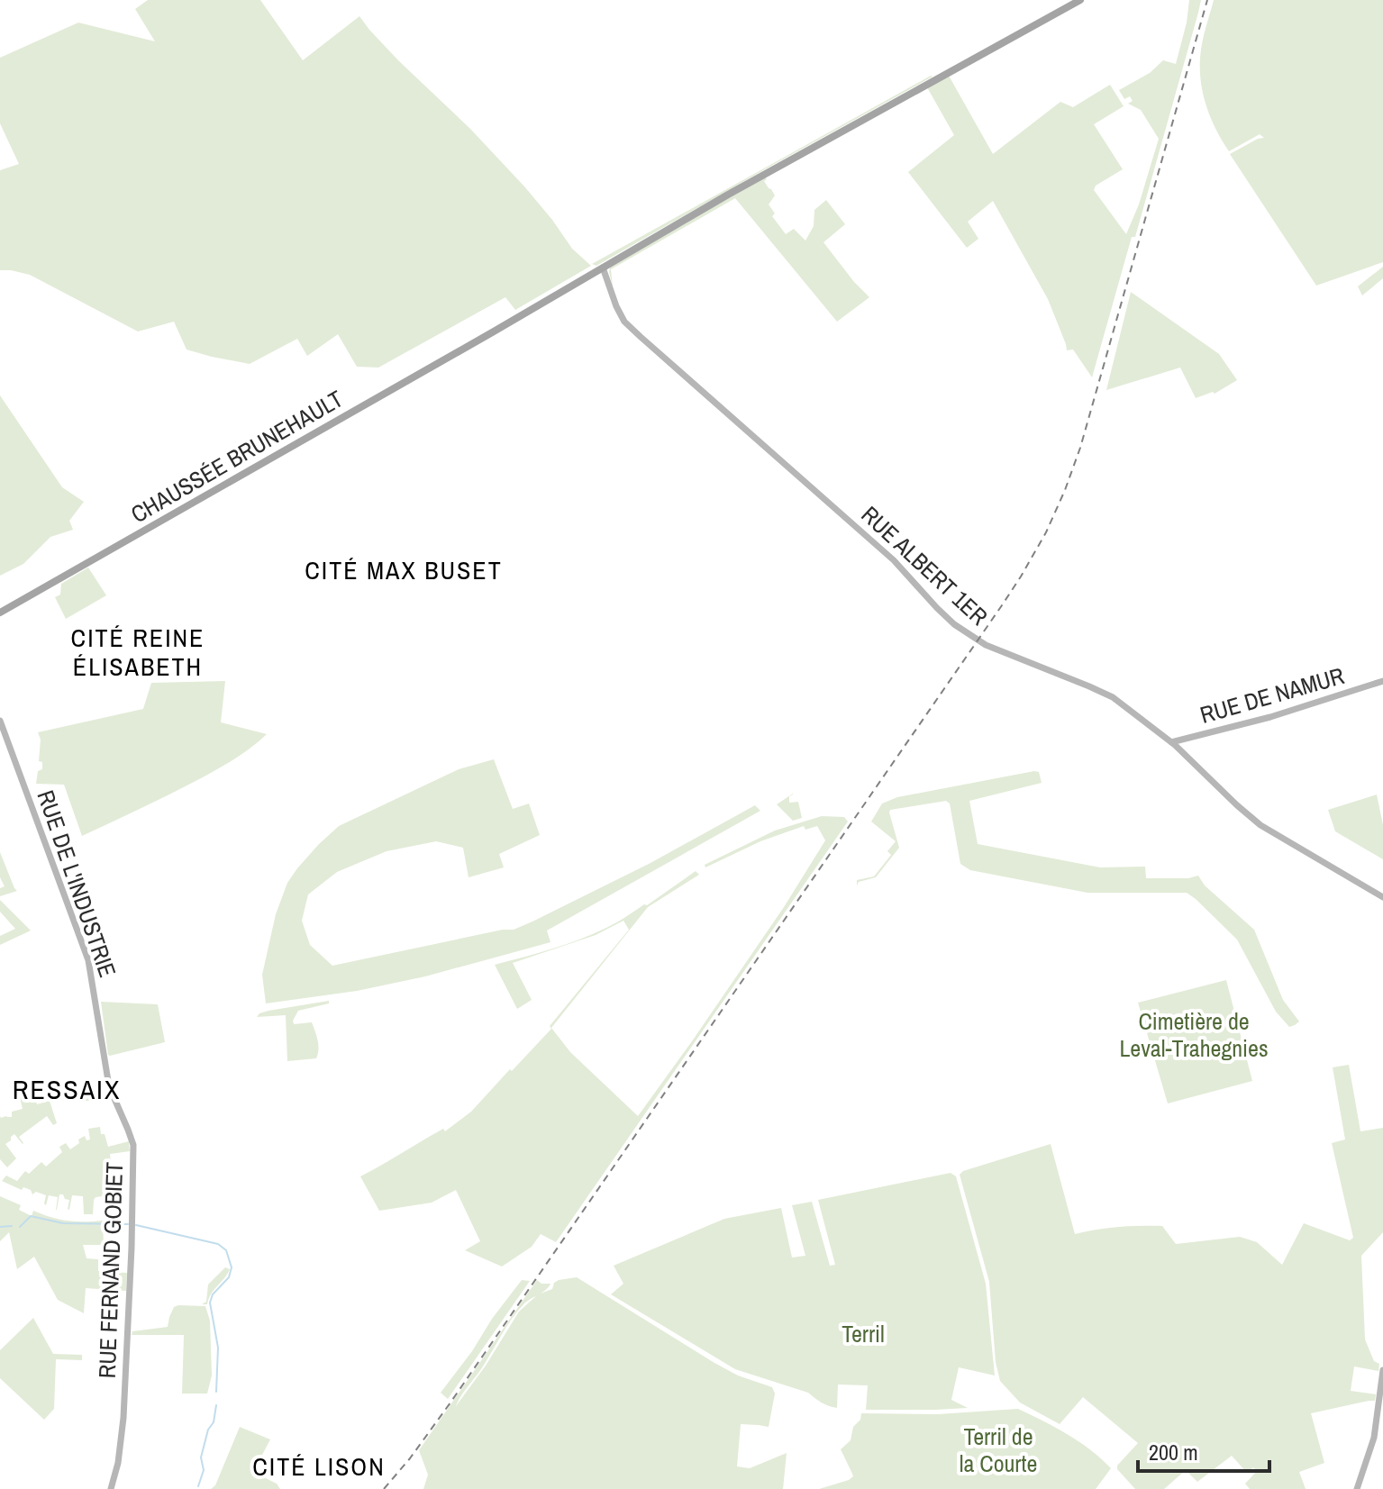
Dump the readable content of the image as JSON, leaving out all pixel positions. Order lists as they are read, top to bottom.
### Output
{
  "streets": {
    "main road": ["CHAUSSÉE BRUNEHAULT"],
    "street": [
      "RUE ALBERT 1ER",
      "RUE DE NAMUR",
      "RUE DE L'INDUSTRIE",
      "RUE FERNAND GOBIET"
    ]
  },
  "crossings": [
    ["CHAUSSÉE BRUNEHAULT", "RUE ALBERT 1ER"],
    ["RUE ALBERT 1ER", "RUE DE NAMUR"],
    ["RUE DE L'INDUSTRIE", "RUE FERNAND GOBIET"]
  ],
  "districts": [
    "CITÉ MAX BUSET",
    "CITÉ REINE ÉLISABETH",
    "RESSAIX",
    "CITÉ LISON"
  ],
  "parks": ["Cimetière de Leval-Trahegnies", "Terril", "Terril de la Courte"],
  "scale_bar": "200 m"
}
